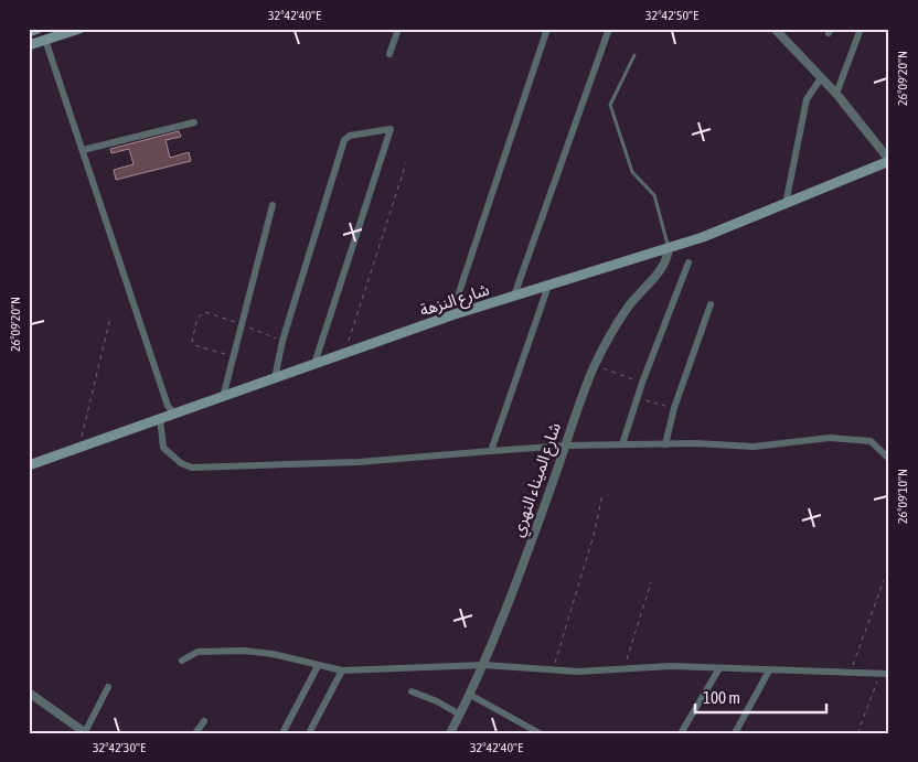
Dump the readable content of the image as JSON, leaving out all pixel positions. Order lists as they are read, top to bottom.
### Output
{
  "streets": {
    "main road": ["شارع النزهة"],
    "street": ["شارع الميناء النهري"]
  },
  "crossings": [
    ["شارع النزهة", "شارع الميناء النهري"]
  ],
  "scale_bar": "100 m",
  "coordinates": [
    "32°42'40\"E",
    "32°42'50\"E",
    "26°09'20\"N",
    "26°09'10\"N",
    "32°42'30\"E"
  ]
}
